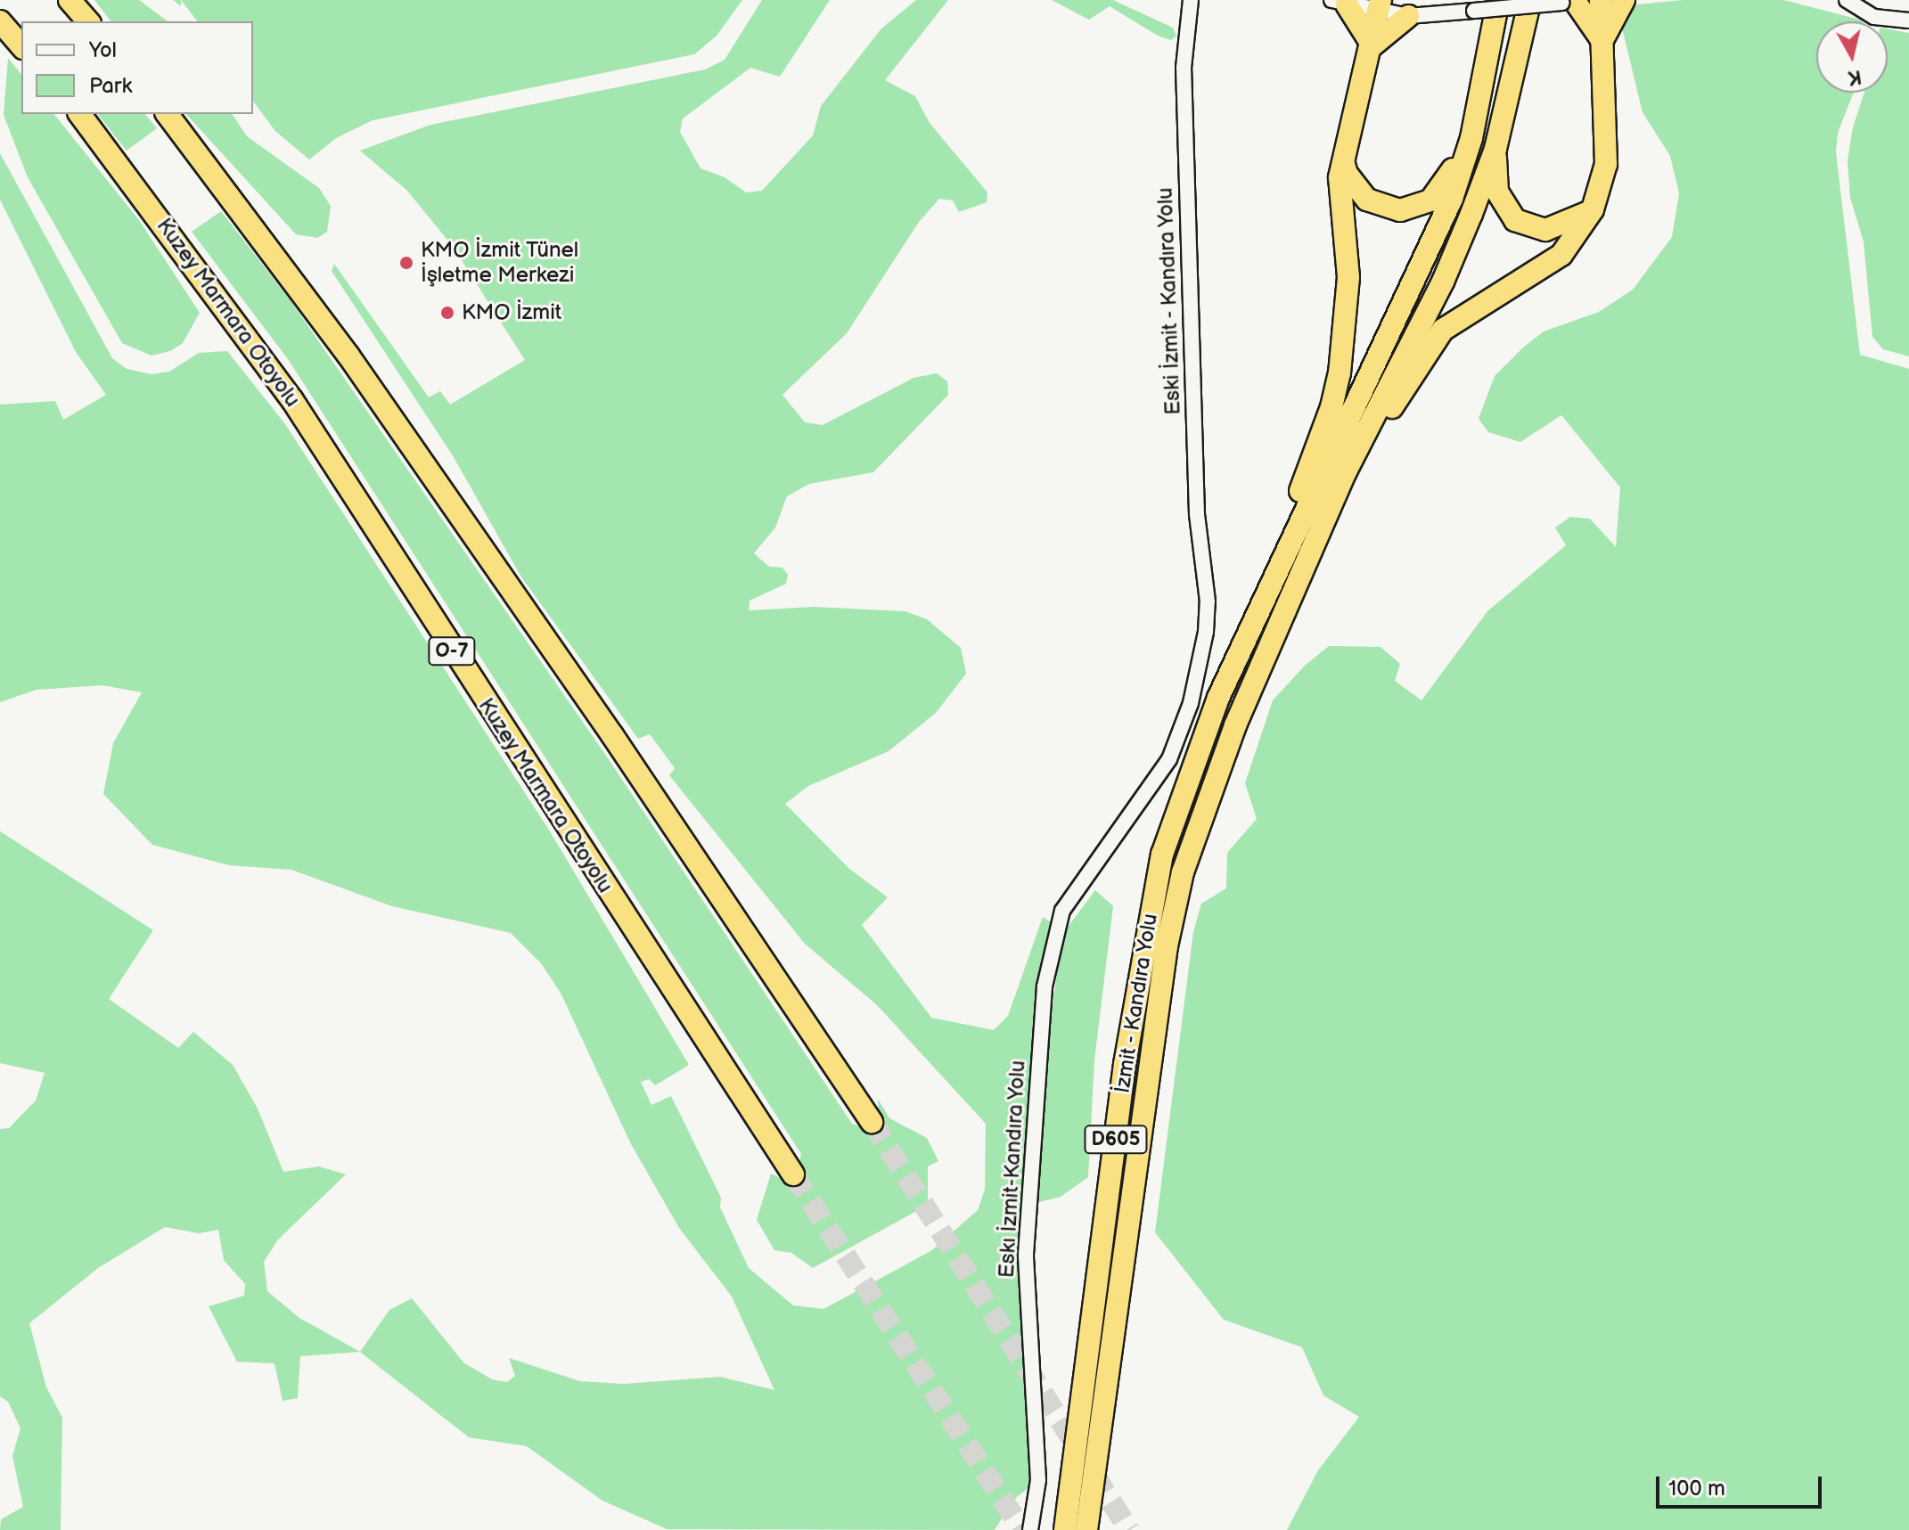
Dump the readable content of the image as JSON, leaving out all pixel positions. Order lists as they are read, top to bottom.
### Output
{
  "streets": {
    "highway": [
      "Kuzey Marmara Otoyolu",
      "O-7",
      "İzmit - Kandıra Yolu",
      "D605"
    ],
    "street": ["Eski İzmit - Kandıra Yolu", "Eskı İzmit-Kandıra Yolu"]
  },
  "crossings": [
    ["Eski İzmit - Kandıra Yolu", "Eskı İzmit-Kandıra Yolu"]
  ],
  "places": ["KMO İzmit Tünel İşletme Merkezi", "KMO İzmit"],
  "legend": ["Yol", "Park"],
  "scale_bar": "100 m",
  "north": "bottom"
}
